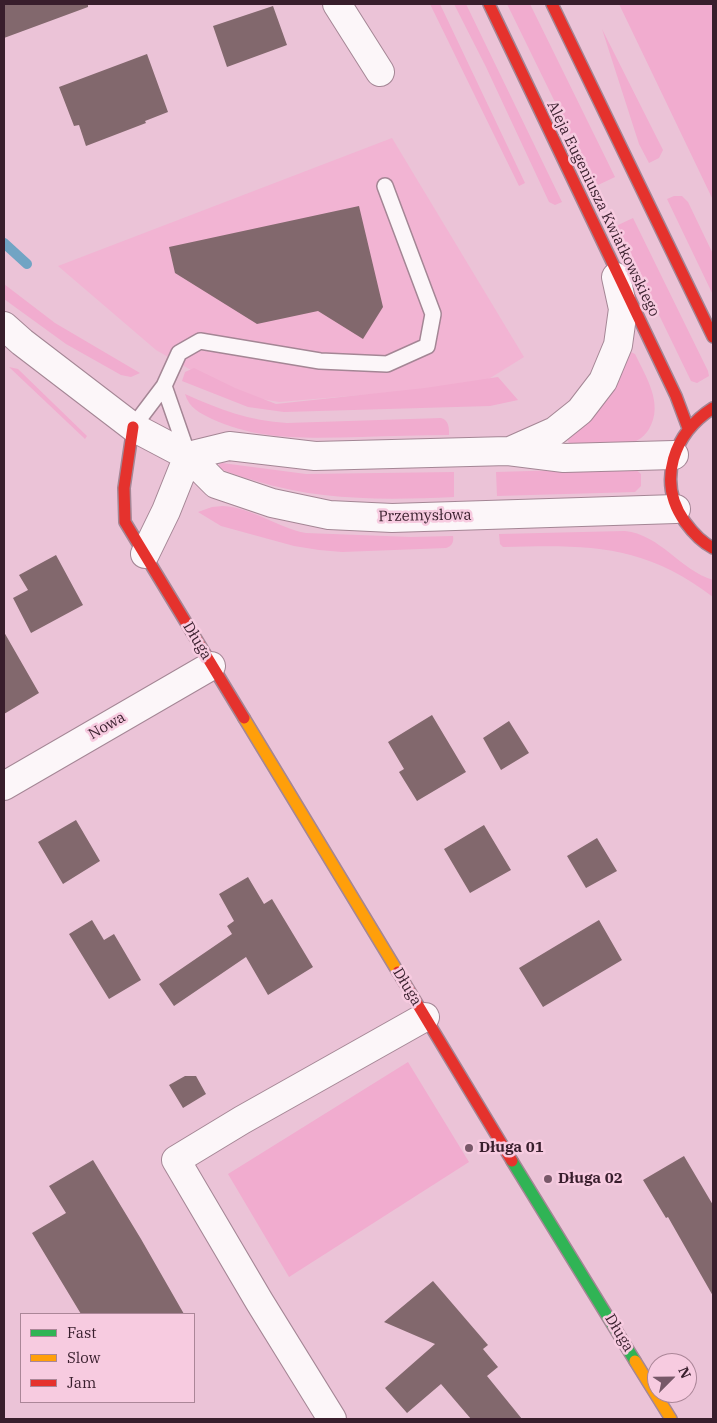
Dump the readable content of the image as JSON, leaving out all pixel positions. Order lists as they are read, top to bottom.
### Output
{
  "streets": {
    "street": [
      "Aleja Eugeniusza Kwiatkowskiego",
      "Przemysłowa",
      "Długa",
      "Nowa"
    ]
  },
  "crossings": [
    ["Przemysłowa", "Długa"],
    ["Długa", "Nowa"]
  ],
  "places": ["Długa 01", "Długa 02"],
  "legend": ["Fast", "Slow", "Jam"],
  "north": "top right"
}
